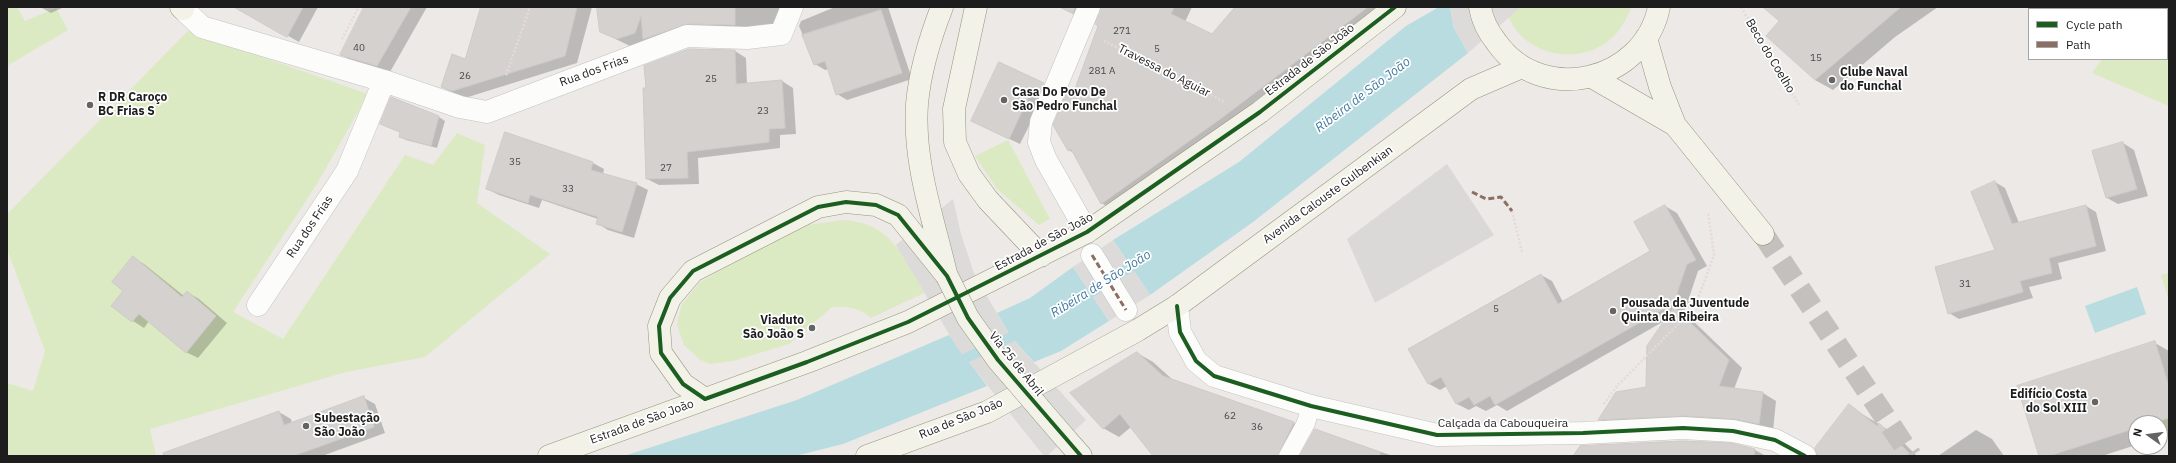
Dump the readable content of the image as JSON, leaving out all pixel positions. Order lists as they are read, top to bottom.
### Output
{
  "streets": {
    "main road": [
      "Estrada de São João",
      "Avenida Calouste Gulbenkian",
      "Via 25 de Abril",
      "Rua de São João"
    ],
    "street": ["Rua dos Frias", "Calçada da Cabouqueira"],
    "path": ["Beco do Coelho", "Travessa do Aguiar"]
  },
  "crossings": [
    ["Avenida Calouste Gulbenkian", "Rua de São João"],
    ["Avenida Calouste Gulbenkian", "Calçada da Cabouqueira"]
  ],
  "water": ["Ribeira de São João"],
  "places": [
    "Clube Naval do Funchal",
    "Casa Do Povo De São Pedro Funchal",
    "R DR Caroço BC Frias S",
    "Pousada da Juventude Quinta da Ribeira",
    "Viaduto São João S",
    "Edifício Costa do Sol XIII",
    "Subestação São João"
  ],
  "house_numbers": [
    "271",
    "40",
    "5",
    "15",
    "281 A",
    "26",
    "25",
    "23",
    "35",
    "27",
    "33",
    "31",
    "5",
    "62",
    "36"
  ],
  "legend": ["Cycle path", "Path"],
  "north": "left"
}
